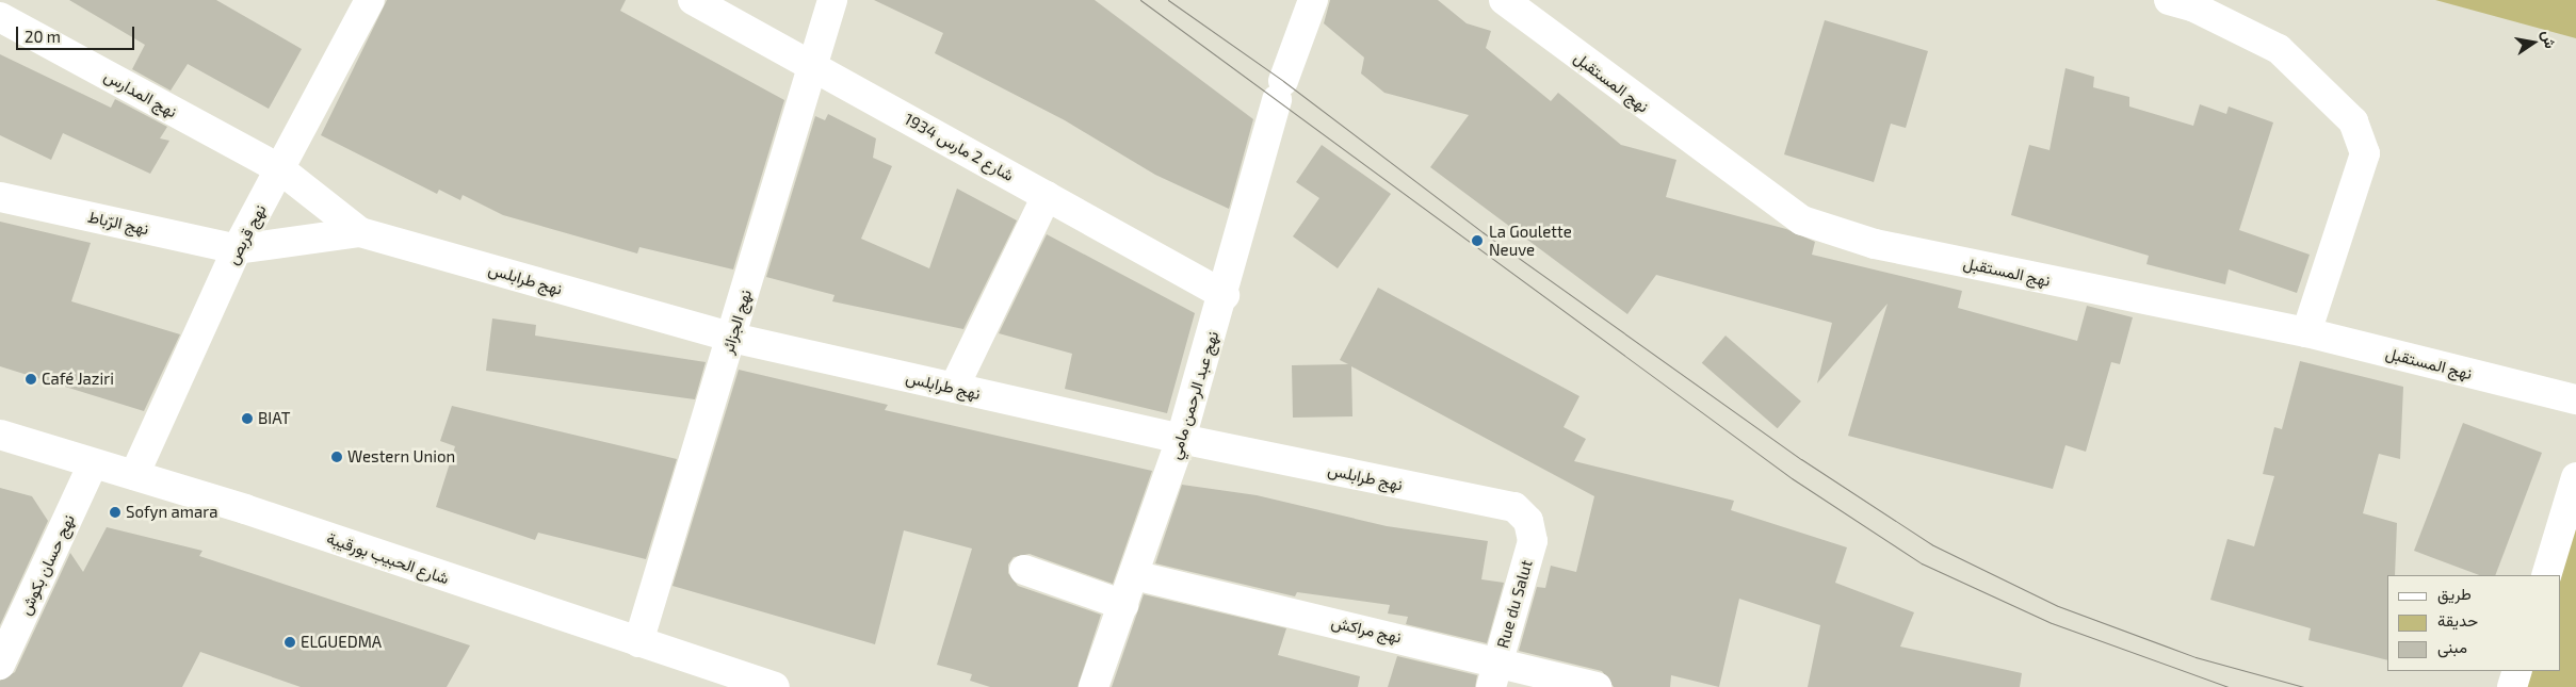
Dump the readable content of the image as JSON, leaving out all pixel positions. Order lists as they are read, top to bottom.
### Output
{
  "streets": {
    "street": [
      "نهج المستقبل",
      "نهج المدارس",
      "شارع 2 مارس 1934",
      "نهج الرّباط",
      "نهج قربص",
      "نهج طرابلس",
      "نهج الجزائر",
      "نهج عبد الرحمن مامي",
      "شارع الحبيب بورقيبة",
      "نهج حسان بكوش",
      "Rue du Salut",
      "نهج مراكش"
    ]
  },
  "crossings": [
    ["نهج المدارس", "نهج قربص"],
    ["نهج المدارس", "نهج طرابلس"],
    ["شارع 2 مارس 1934", "نهج الجزائر"],
    ["شارع 2 مارس 1934", "نهج عبد الرحمن مامي"],
    ["نهج الرّباط", "نهج قربص"],
    ["نهج الرّباط", "نهج طرابلس"],
    ["نهج قربص", "نهج طرابلس"],
    ["نهج قربص", "شارع الحبيب بورقيبة"],
    ["نهج طرابلس", "نهج الجزائر"],
    ["نهج طرابلس", "نهج عبد الرحمن مامي"],
    ["نهج طرابلس", "Rue du Salut"],
    ["نهج الجزائر", "شارع الحبيب بورقيبة"],
    ["نهج عبد الرحمن مامي", "نهج مراكش"],
    ["شارع الحبيب بورقيبة", "نهج حسان بكوش"],
    ["Rue du Salut", "نهج مراكش"]
  ],
  "places": [
    "La Goulette Neuve",
    "Café Jaziri",
    "BIAT",
    "Western Union",
    "Sofyn amara",
    "ELGUEDMA"
  ],
  "legend": ["طريق", "حديقة", "مبنى"],
  "scale_bar": "20 m",
  "north": "right"
}
